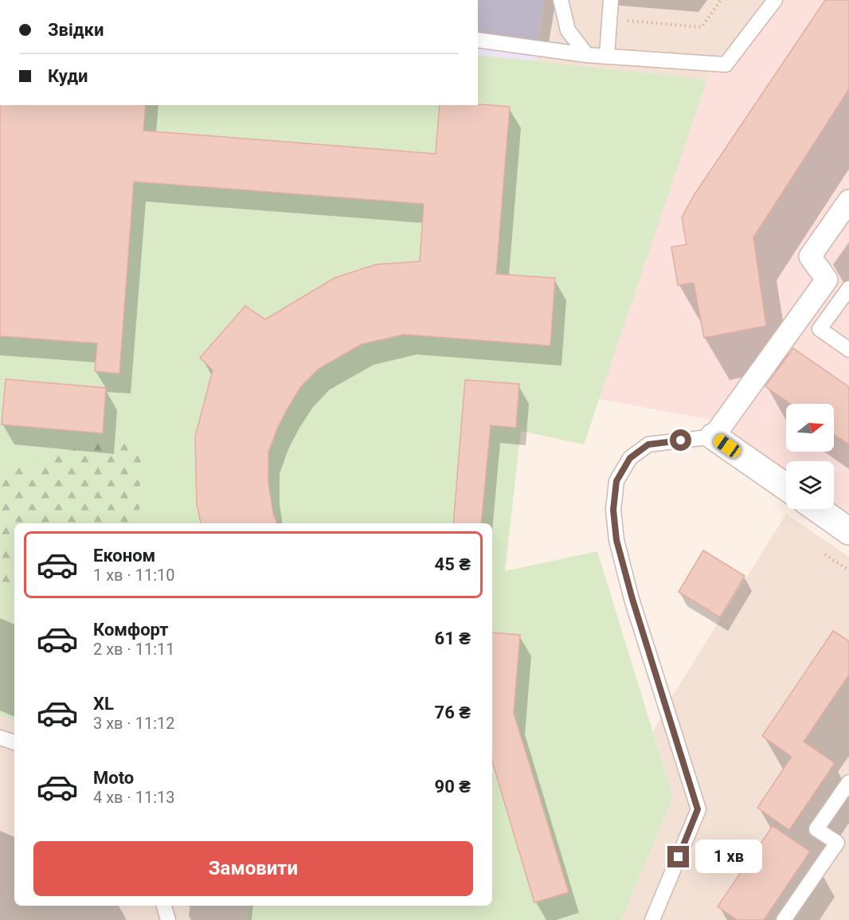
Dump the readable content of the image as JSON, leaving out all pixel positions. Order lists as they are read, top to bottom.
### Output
{
  "north": "right",
  "page": {
    "banner": ["Звідки", "Куди"],
    "list": [
      {
        "name": "Економ",
        "note": "1 хв · 11:10",
        "value": "45 ₴"
      },
      {
        "name": "Комфорт",
        "note": "2 хв · 11:11",
        "value": "61 ₴"
      },
      {
        "name": "XL",
        "note": "3 хв · 11:12",
        "value": "76 ₴"
      },
      {
        "name": "Moto",
        "note": "4 хв · 11:13",
        "value": "90 ₴"
      }
    ],
    "buttons": "Замовити",
    "bubble": "1 хв"
  }
}
